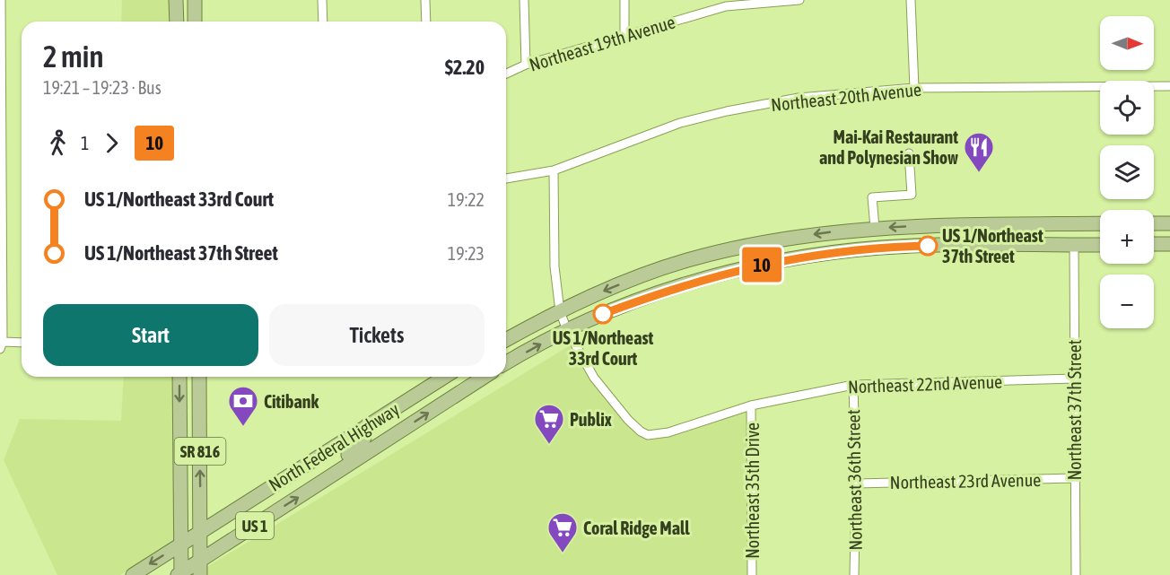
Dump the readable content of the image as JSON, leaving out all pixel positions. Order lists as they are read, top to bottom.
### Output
{
  "streets": {
    "main road": ["North Federal Highway", "SR 816", "US 1"],
    "street": [
      "Northeast 19th Avenue",
      "Northeast 20th Avenue",
      "Northeast 22nd Avenue",
      "Northeast 37th Street",
      "Northeast 36th Street",
      "Northeast 23rd Avenue",
      "Northeast 35th Drive"
    ]
  },
  "crossings": [
    ["Northeast 22nd Avenue", "Northeast 37th Street"],
    ["Northeast 22nd Avenue", "Northeast 36th Street"],
    ["Northeast 22nd Avenue", "Northeast 35th Drive"],
    ["Northeast 37th Street", "Northeast 23rd Avenue"],
    ["North Federal Highway", "SR 816"],
    ["Northeast 36th Street", "Northeast 23rd Avenue"]
  ],
  "places": {
    "restaurant": ["Mai-Kai Restaurant and Polynesian Show"],
    "other": ["US 1/Northeast 37th Street", "US 1/Northeast 33rd Court"],
    "bank": ["Citibank"],
    "supermarket": ["Publix", "Coral Ridge Mall"]
  },
  "lines": ["bus line 10"],
  "north": "right",
  "page": {
    "on_map": "10",
    "map_buttons": ["+", "−"],
    "heading": ["2 min", "19:21 – 19:23 · Bus", "$2.20"],
    "legs": ["1", "10"],
    "list": [
      {
        "name": "US 1/Northeast 33rd Court",
        "value": "19:22"
      },
      {
        "name": "US 1/Northeast 37th Street",
        "value": "19:23"
      }
    ],
    "buttons": ["Start", "Tickets"]
  }
}
